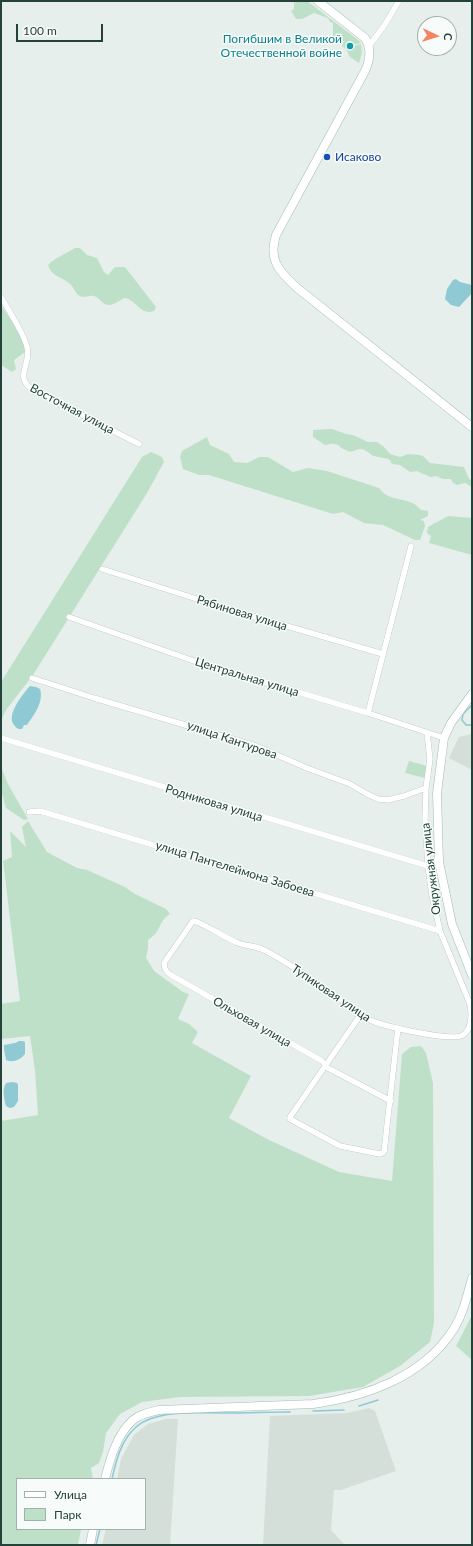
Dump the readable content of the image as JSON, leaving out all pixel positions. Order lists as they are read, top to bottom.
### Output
{
  "streets": {
    "street": [
      "Восточная улица",
      "Рябиновая улица",
      "Центральная улица",
      "улица Кантурова",
      "Родниковая улица",
      "улица Пантелеймона Забоева",
      "Окружная улица",
      "Тупиковая улица",
      "Ольховая улица"
    ]
  },
  "crossings": [
    ["Центральная улица", "Окружная улица"],
    ["улица Кантурова", "Окружная улица"],
    ["Родниковая улица", "Окружная улица"],
    ["улица Пантелеймона Забоева", "Окружная улица"],
    ["Окружная улица", "Тупиковая улица"],
    ["Тупиковая улица", "Ольховая улица"]
  ],
  "places": ["Погибшим в Великой Отечественной войне", "Исаково"],
  "legend": ["Улица", "Парк"],
  "scale_bar": "100 m",
  "north": "right"
}
